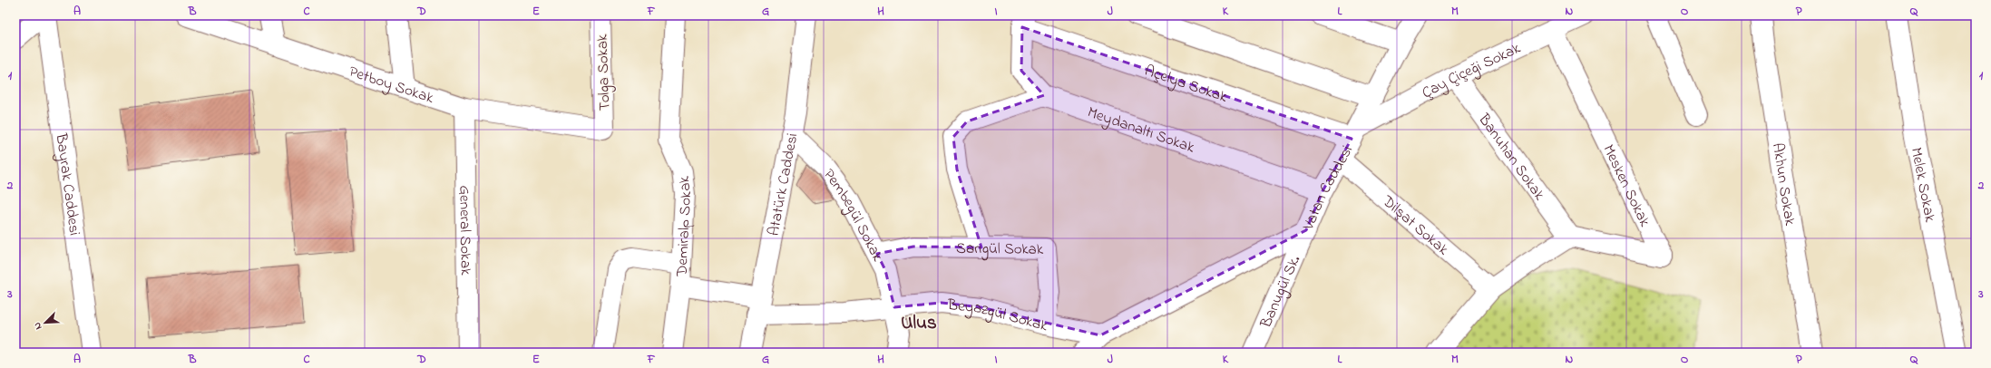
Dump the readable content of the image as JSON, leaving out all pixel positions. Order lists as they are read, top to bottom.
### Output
{
  "streets": {
    "street": [
      "Çay Çiçeği Sokak",
      "Tolga Sokak",
      "Açelya Sokak",
      "Petboy Sokak",
      "Meydanaltı Sokak",
      "Banuhan Sokak",
      "Bayrak Caddesi",
      "Akhun Sokak",
      "Melek Sokak",
      "Atatürk Caddesi",
      "Mesken Sokak",
      "Vatan Caddesi",
      "Pembegül Sokak",
      "Dilşat Sokak",
      "Demiralp Sokak",
      "General Sokak",
      "Sarıgül Sokak",
      "Banugül Sk.",
      "Beyazgül Sokak"
    ]
  },
  "crossings": [
    ["Çay Çiçeği Sokak", "Açelya Sokak"],
    ["Çay Çiçeği Sokak", "Banuhan Sokak"],
    ["Çay Çiçeği Sokak", "Mesken Sokak"],
    ["Çay Çiçeği Sokak", "Vatan Caddesi"],
    ["Tolga Sokak", "Petboy Sokak"],
    ["Açelya Sokak", "Meydanaltı Sokak"],
    ["Açelya Sokak", "Vatan Caddesi"],
    ["Petboy Sokak", "General Sokak"],
    ["Meydanaltı Sokak", "Vatan Caddesi"],
    ["Banuhan Sokak", "Mesken Sokak"],
    ["Atatürk Caddesi", "Pembegül Sokak"],
    ["Atatürk Caddesi", "Beyazgül Sokak"],
    ["Vatan Caddesi", "Dilşat Sokak"],
    ["Vatan Caddesi", "Banugül Sk."],
    ["Vatan Caddesi", "Beyazgül Sokak"],
    ["Pembegül Sokak", "Sarıgül Sokak"],
    ["Pembegül Sokak", "Beyazgül Sokak"],
    ["Demiralp Sokak", "Beyazgül Sokak"],
    ["Sarıgül Sokak", "Beyazgül Sokak"]
  ],
  "districts": ["Ulus"],
  "north": "bottom left",
  "grid": {
    "columns": [
      "A",
      "B",
      "C",
      "D",
      "E",
      "F",
      "G",
      "H",
      "I",
      "J",
      "K",
      "L",
      "M",
      "N",
      "O",
      "P",
      "Q"
    ],
    "rows": ["1", "2", "3"]
  }
}
